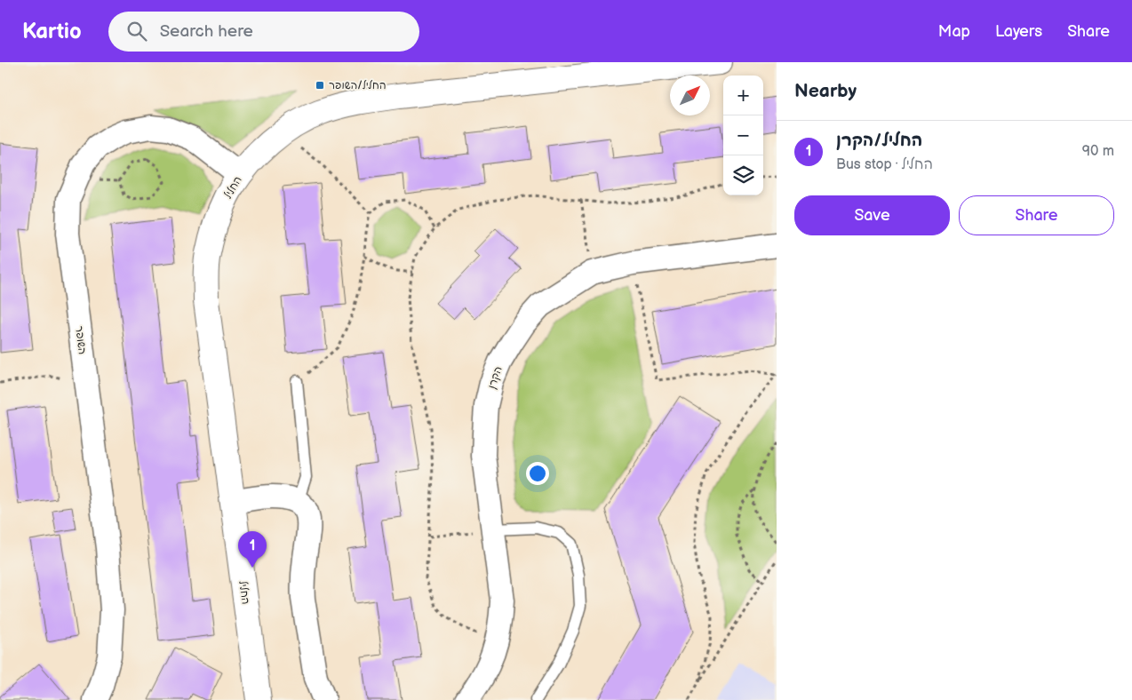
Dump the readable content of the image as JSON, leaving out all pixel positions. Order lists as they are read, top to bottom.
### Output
{
  "streets": {
    "street": ["החליל", "השופר", "הקרן"]
  },
  "crossings": [
    ["החליל", "השופר"]
  ],
  "places": {
    "transit": ["החליל/השופר"]
  },
  "north": "top right",
  "page": {
    "header": "Kartio",
    "search": "Search here",
    "nav": ["Map", "Layers", "Share"],
    "heading": "Nearby",
    "map_buttons": ["+", "−"],
    "list": [
      {
        "mark": "1",
        "name": "החליל/הקרן",
        "note": "Bus stop · החליל",
        "value": "90 m"
      }
    ],
    "buttons": ["Save", "Share"],
    "pins": "1"
  }
}
